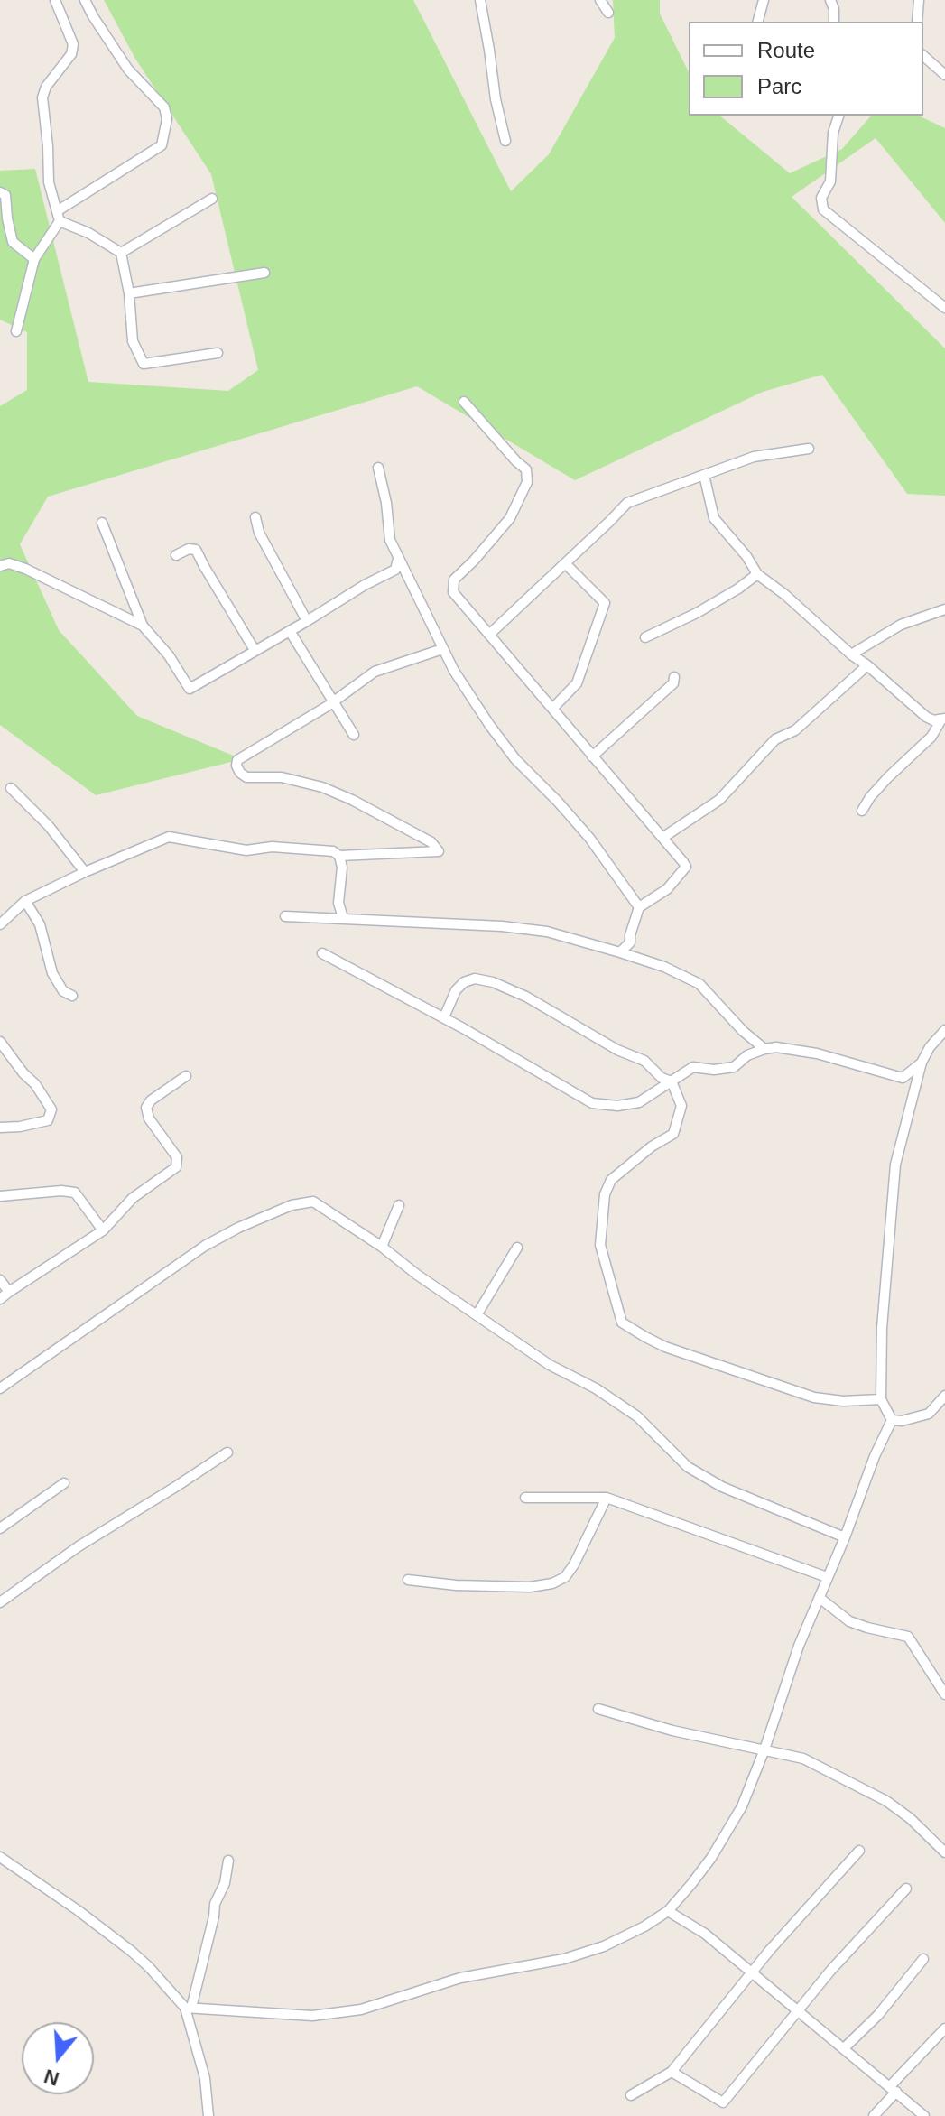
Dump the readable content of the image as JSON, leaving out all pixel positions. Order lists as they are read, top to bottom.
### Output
{
  "legend": ["Route", "Parc"],
  "north": "bottom"
}
